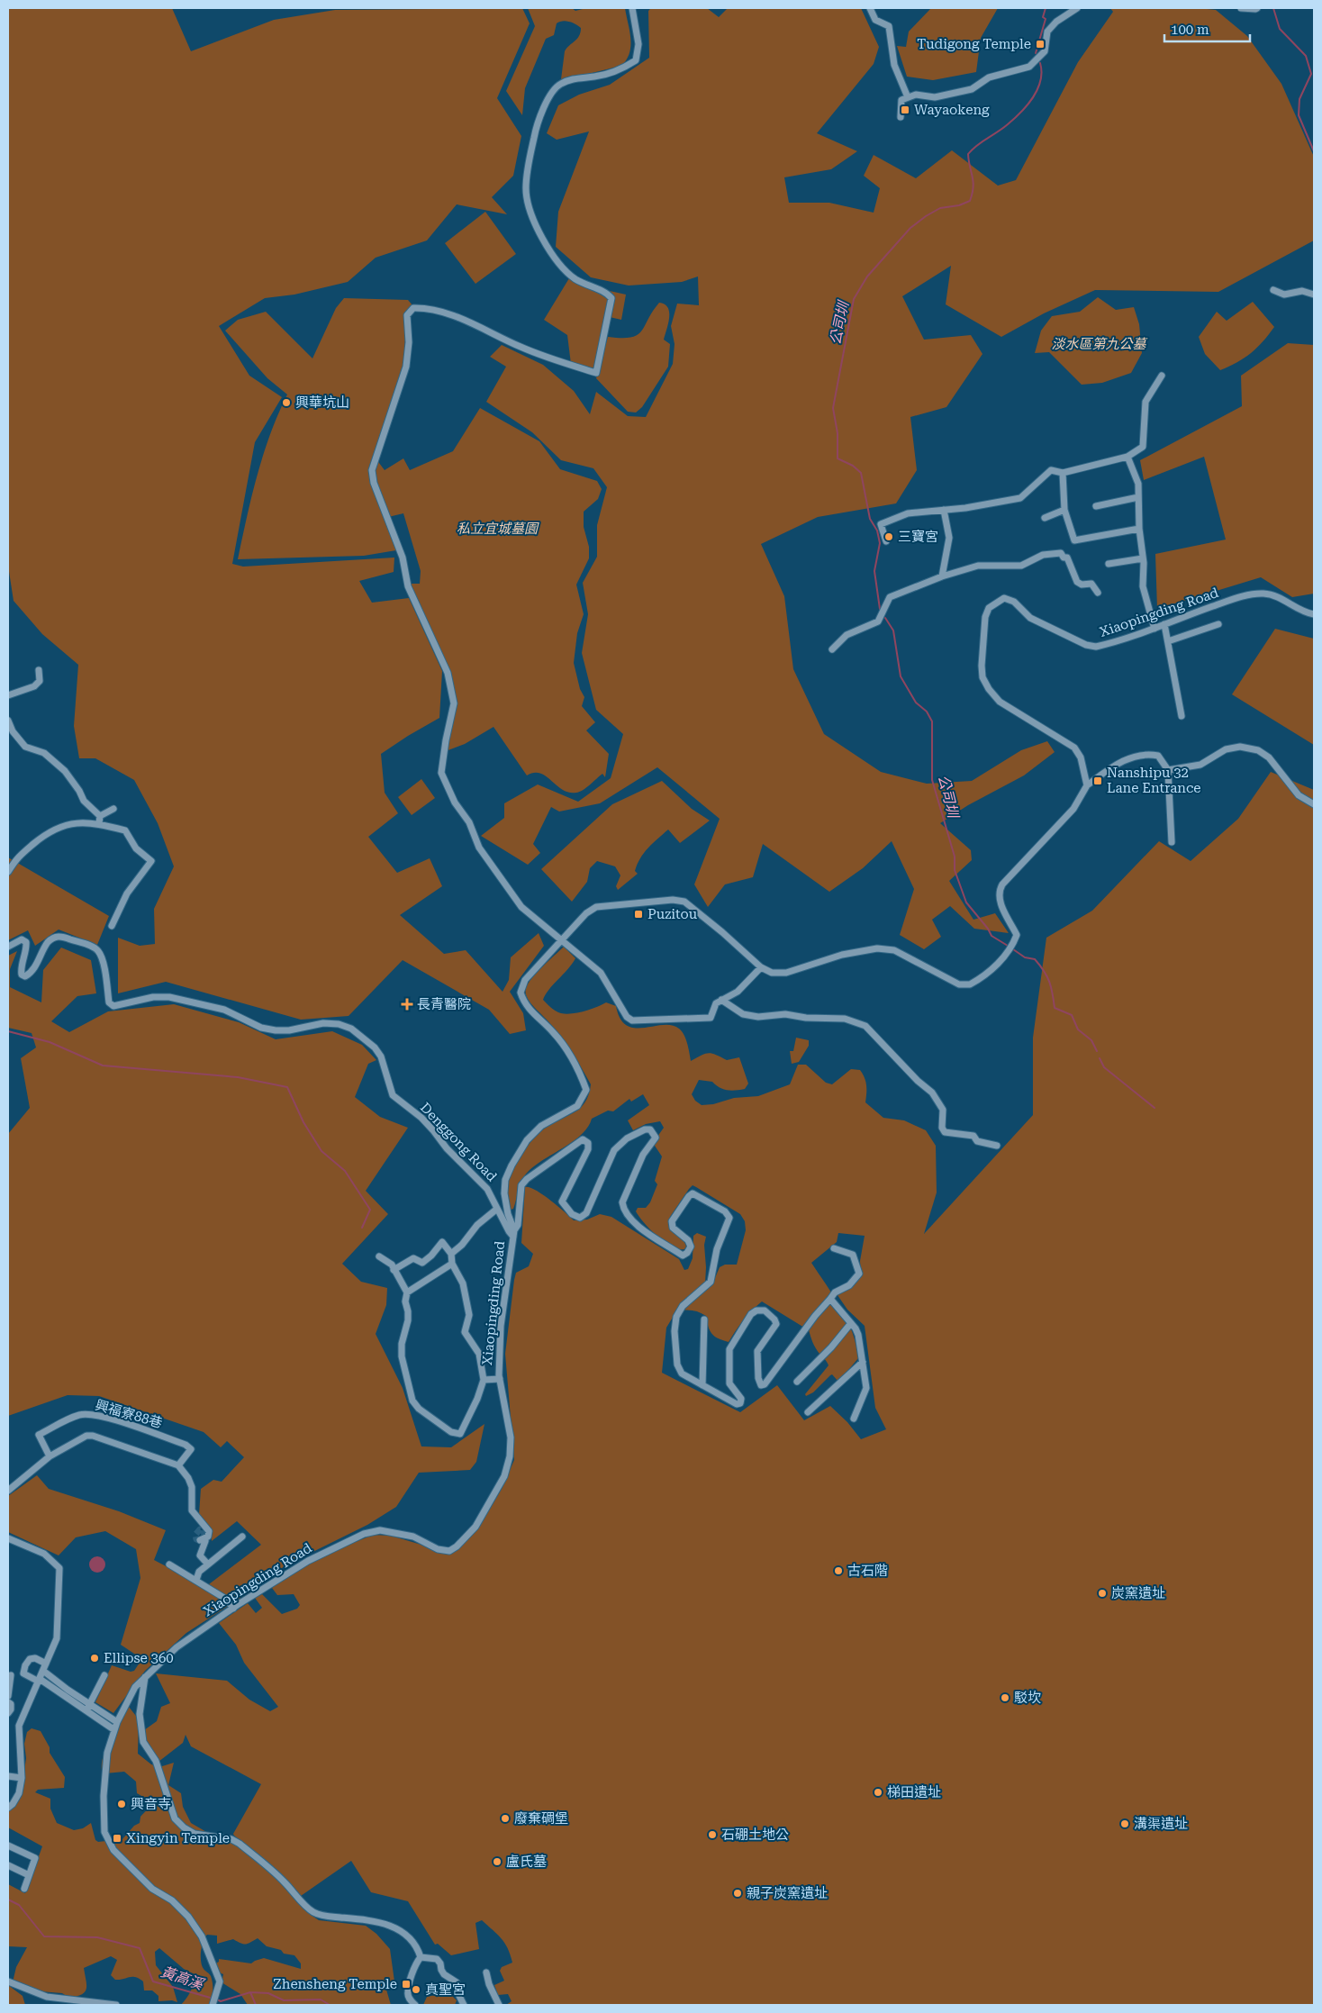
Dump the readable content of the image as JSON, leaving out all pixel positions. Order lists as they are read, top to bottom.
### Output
{
  "streets": {
    "street": ["Xiaopingding Road", "Denggong Road", "興福寮88巷"]
  },
  "crossings": [
    ["Xiaopingding Road", "Denggong Road"]
  ],
  "water": ["公司圳", "黃高溪"],
  "parks": ["淡水區第九公墓", "私立宜城墓園"],
  "places": {
    "transit": [
      "Tudigong Temple",
      "Wayaokeng",
      "Nanshipu 32 Lane Entrance",
      "Puzitou",
      "Xingyin Temple",
      "Zhensheng Temple"
    ],
    "other": [
      "興華坑山",
      "三寶宮",
      "古石階",
      "炭窯遺址",
      "Ellipse 360",
      "駁坎",
      "梯田遺址",
      "興音寺",
      "廢棄碉堡",
      "溝渠遺址",
      "石硼土地公",
      "盧氏墓",
      "親子炭窯遺址",
      "真聖宮"
    ],
    "health": ["長青醫院"]
  },
  "scale_bar": "100 m"
}
